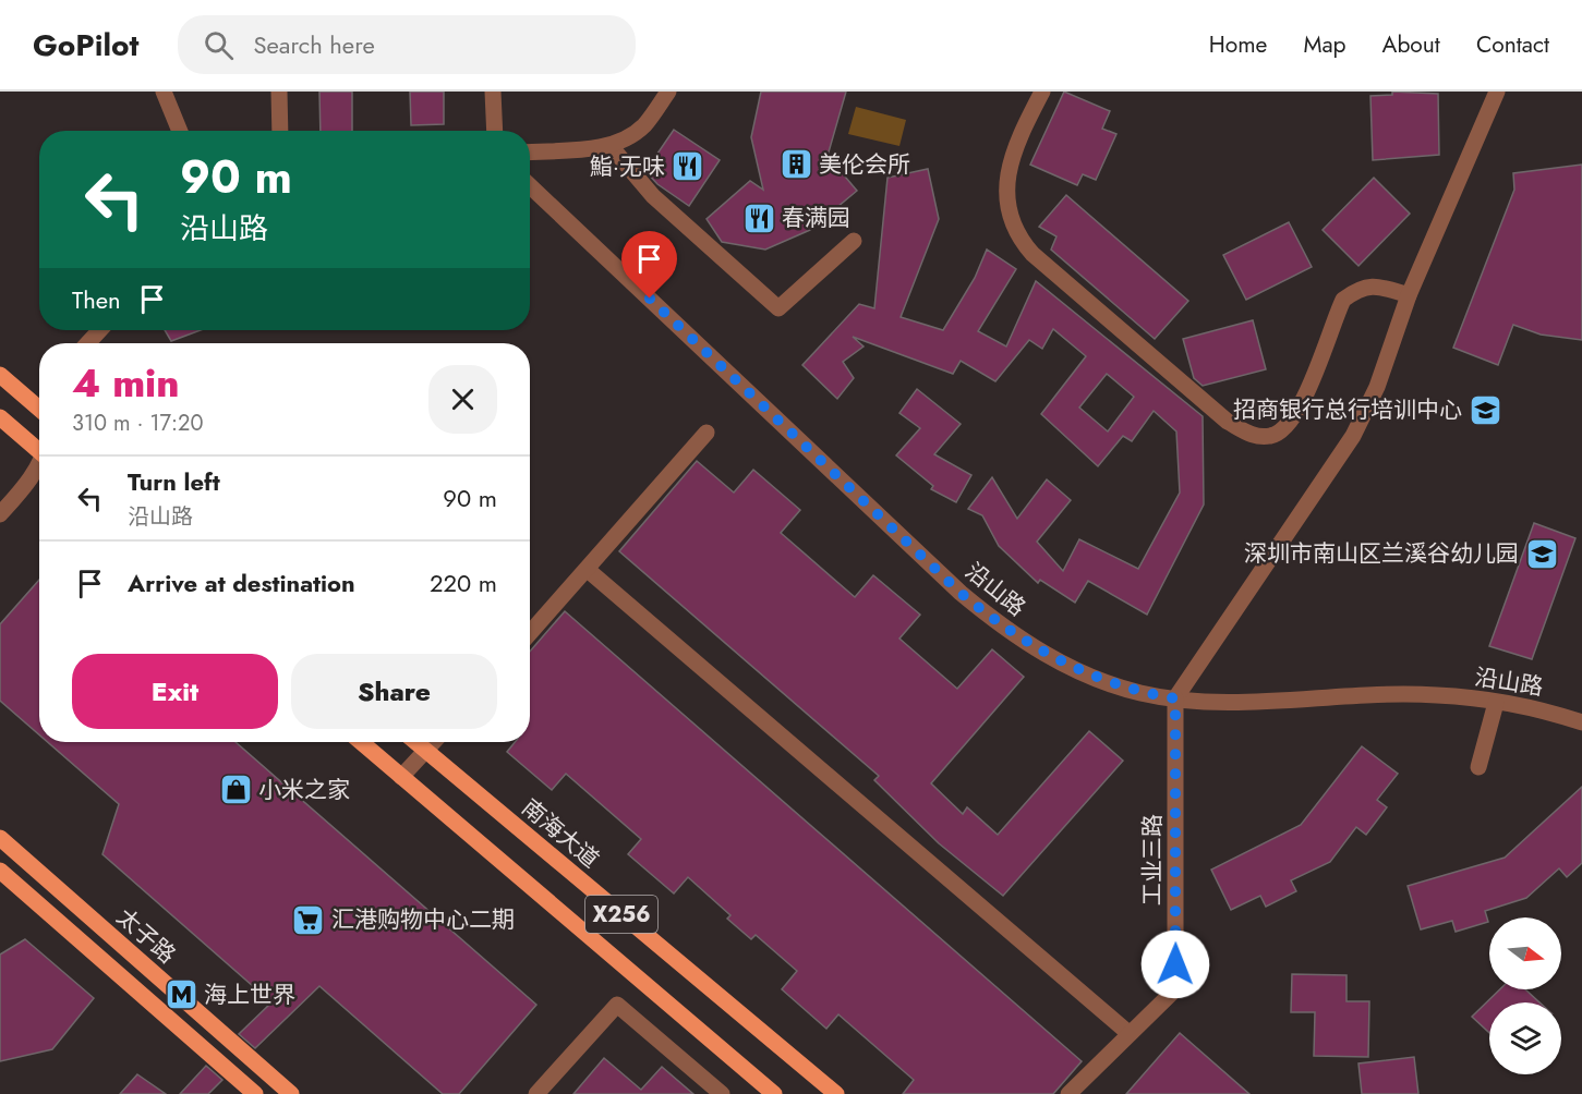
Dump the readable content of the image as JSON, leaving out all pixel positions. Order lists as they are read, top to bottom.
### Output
{
  "streets": {
    "main road": ["南海大道", "X256", "太子路"],
    "street": ["沿山路", "工业三路"]
  },
  "crossings": [
    ["沿山路", "工业三路"]
  ],
  "places": {
    "building": ["美伦会所"],
    "restaurant": ["鮨·无味", "春满园"],
    "school or university": ["招商银行总行培训中心", "深圳市南山区兰溪谷幼儿园"],
    "shop": ["小米之家"],
    "supermarket": ["汇港购物中心二期"],
    "metro station": ["海上世界"]
  },
  "north": "right",
  "page": {
    "header": "GoPilot",
    "search": "Search here",
    "nav": [
      "Home",
      "Map",
      "About",
      "Contact"
    ],
    "turn": ["90 m", "沿山路"],
    "then": "Then",
    "heading": ["4 min", "310 m · 17:20"],
    "list": [
      {
        "name": "Turn left",
        "note": "沿山路",
        "value": "90 m"
      },
      {
        "name": "Arrive at destination",
        "value": "220 m"
      }
    ],
    "buttons": ["Exit", "Share"]
  }
}
